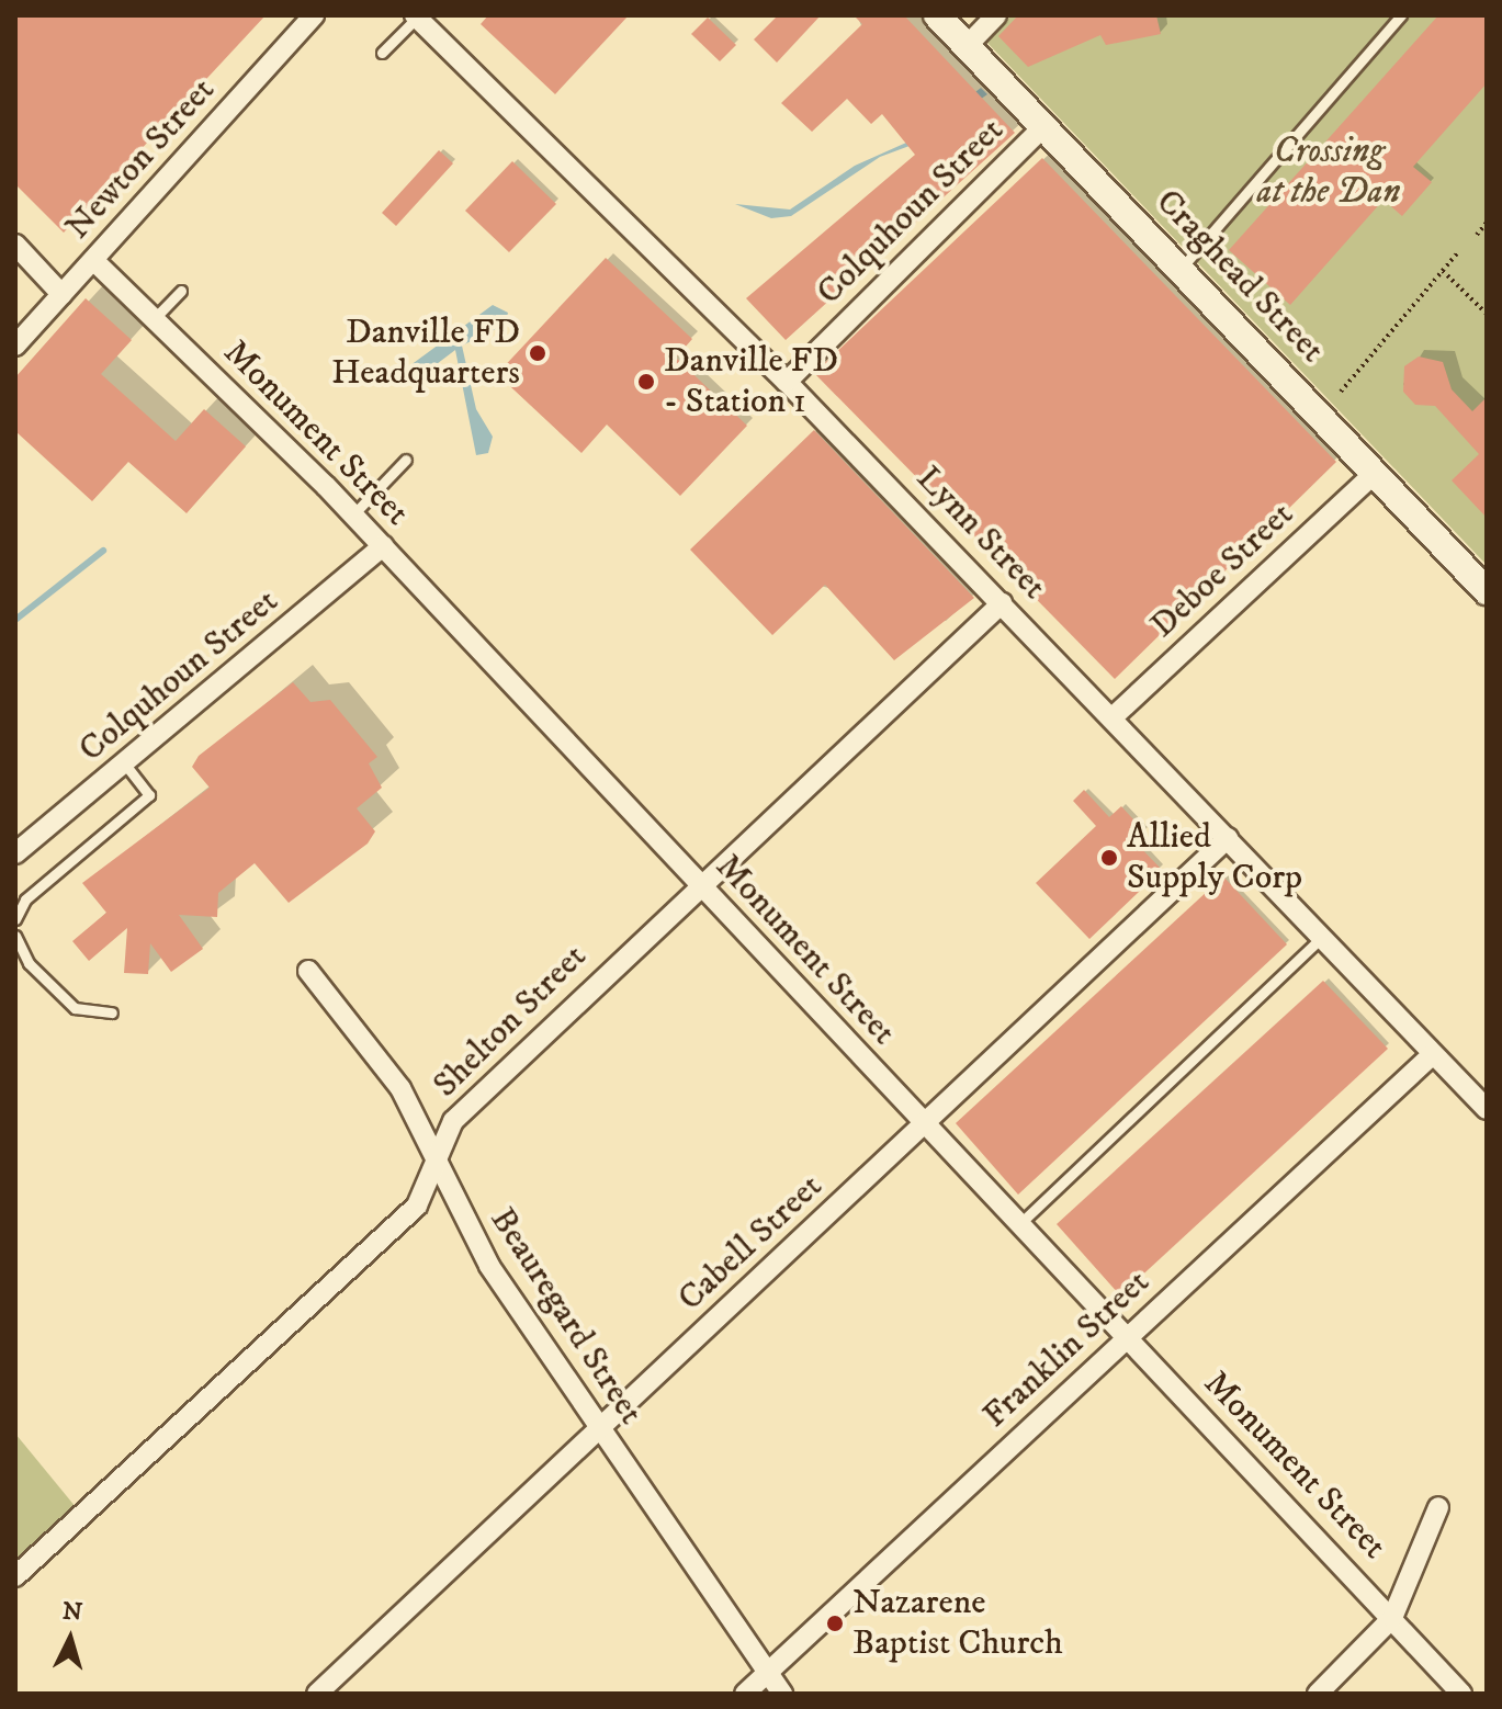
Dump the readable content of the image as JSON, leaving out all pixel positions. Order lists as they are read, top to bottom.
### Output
{
  "streets": {
    "main road": ["Craghead Street"],
    "street": [
      "Newton Street",
      "Colquhoun Street",
      "Monument Street",
      "Lynn Street",
      "Deboe Street",
      "Shelton Street",
      "Cabell Street",
      "Beauregard Street",
      "Franklin Street"
    ]
  },
  "crossings": [
    ["Newton Street", "Monument Street"],
    ["Colquhoun Street", "Craghead Street"],
    ["Colquhoun Street", "Monument Street"],
    ["Colquhoun Street", "Lynn Street"],
    ["Craghead Street", "Deboe Street"],
    ["Monument Street", "Shelton Street"],
    ["Monument Street", "Cabell Street"],
    ["Monument Street", "Franklin Street"],
    ["Lynn Street", "Deboe Street"],
    ["Lynn Street", "Shelton Street"],
    ["Lynn Street", "Cabell Street"],
    ["Lynn Street", "Franklin Street"],
    ["Shelton Street", "Beauregard Street"],
    ["Cabell Street", "Beauregard Street"],
    ["Beauregard Street", "Franklin Street"]
  ],
  "parks": ["Crossing at the Dan"],
  "places": [
    "Danville FD Headquarters",
    "Danville FD - Station 1",
    "Allied Supply Corp",
    "Nazarene Baptist Church"
  ],
  "north": "top"
}
